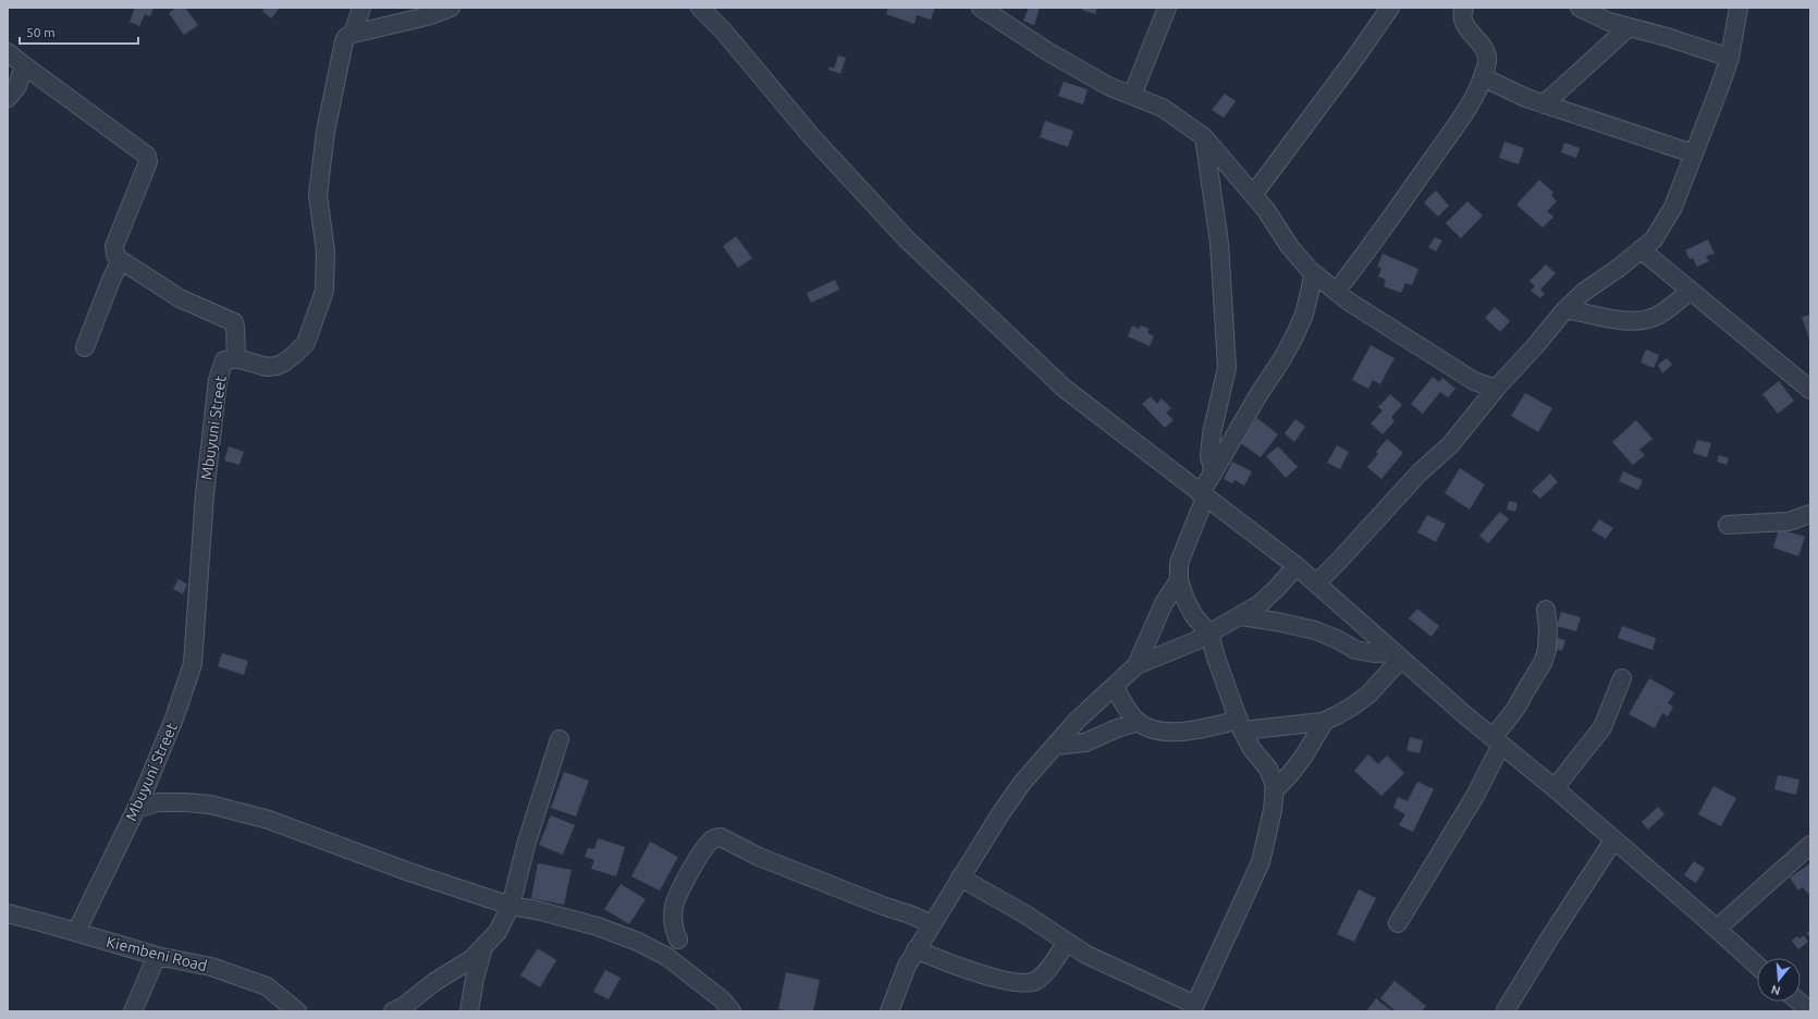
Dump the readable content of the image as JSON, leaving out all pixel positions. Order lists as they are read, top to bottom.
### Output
{
  "streets": {
    "street": ["Mbuyuni Street", "Kiembeni Road"]
  },
  "crossings": [
    ["Mbuyuni Street", "Kiembeni Road"]
  ],
  "scale_bar": "50 m",
  "north": "bottom"
}
